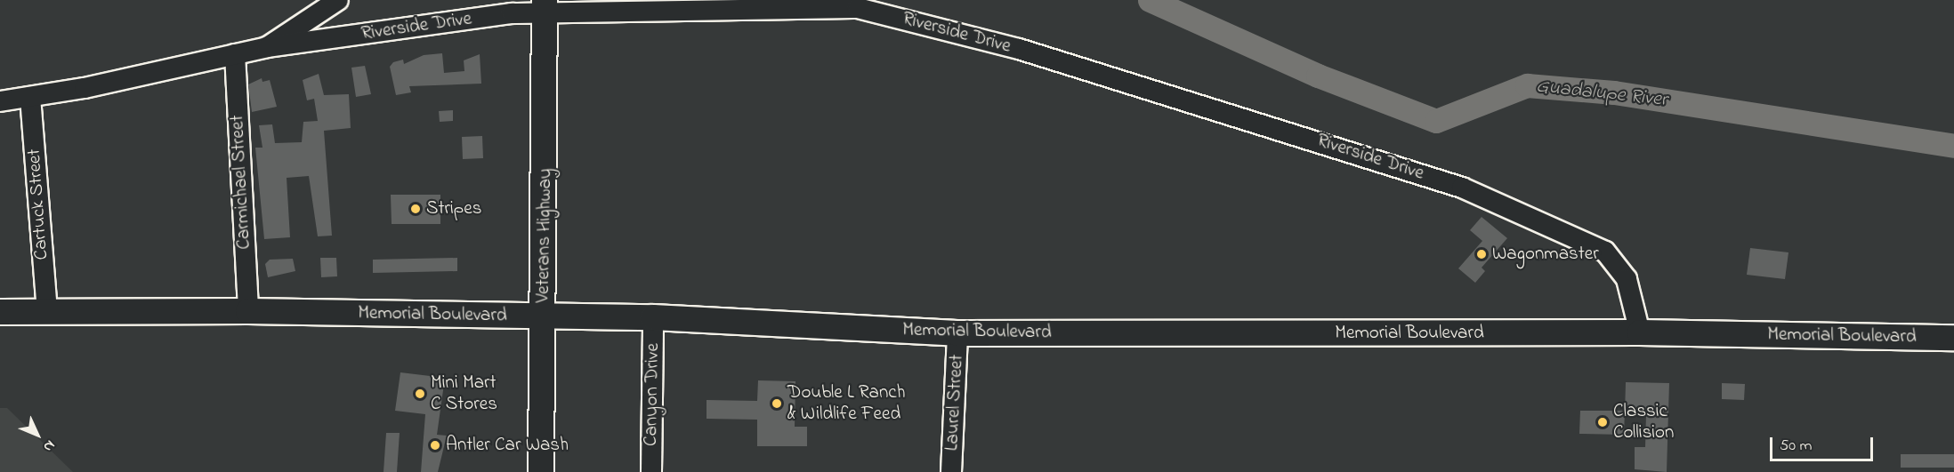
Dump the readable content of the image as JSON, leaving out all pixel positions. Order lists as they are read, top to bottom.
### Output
{
  "streets": {
    "main road": ["Veterans Highway", "Memorial Boulevard"],
    "street": [
      "Riverside Drive",
      "Carmichael Street",
      "Cartuck Street",
      "Canyon Drive",
      "Laurel Street"
    ]
  },
  "crossings": [
    ["Riverside Drive", "Carmichael Street"],
    ["Riverside Drive", "Cartuck Street"],
    ["Riverside Drive", "Veterans Highway"],
    ["Riverside Drive", "Memorial Boulevard"],
    ["Carmichael Street", "Memorial Boulevard"],
    ["Cartuck Street", "Memorial Boulevard"],
    ["Veterans Highway", "Memorial Boulevard"],
    ["Memorial Boulevard", "Canyon Drive"],
    ["Memorial Boulevard", "Laurel Street"]
  ],
  "water": ["Guadalupe River"],
  "places": [
    "Stripes",
    "Wagonmaster",
    "Mini Mart C Stores",
    "Double L Ranch & Wildlife Feed",
    "Classic Collision",
    "Antler Car Wash"
  ],
  "scale_bar": "50 m",
  "north": "bottom right"
}
